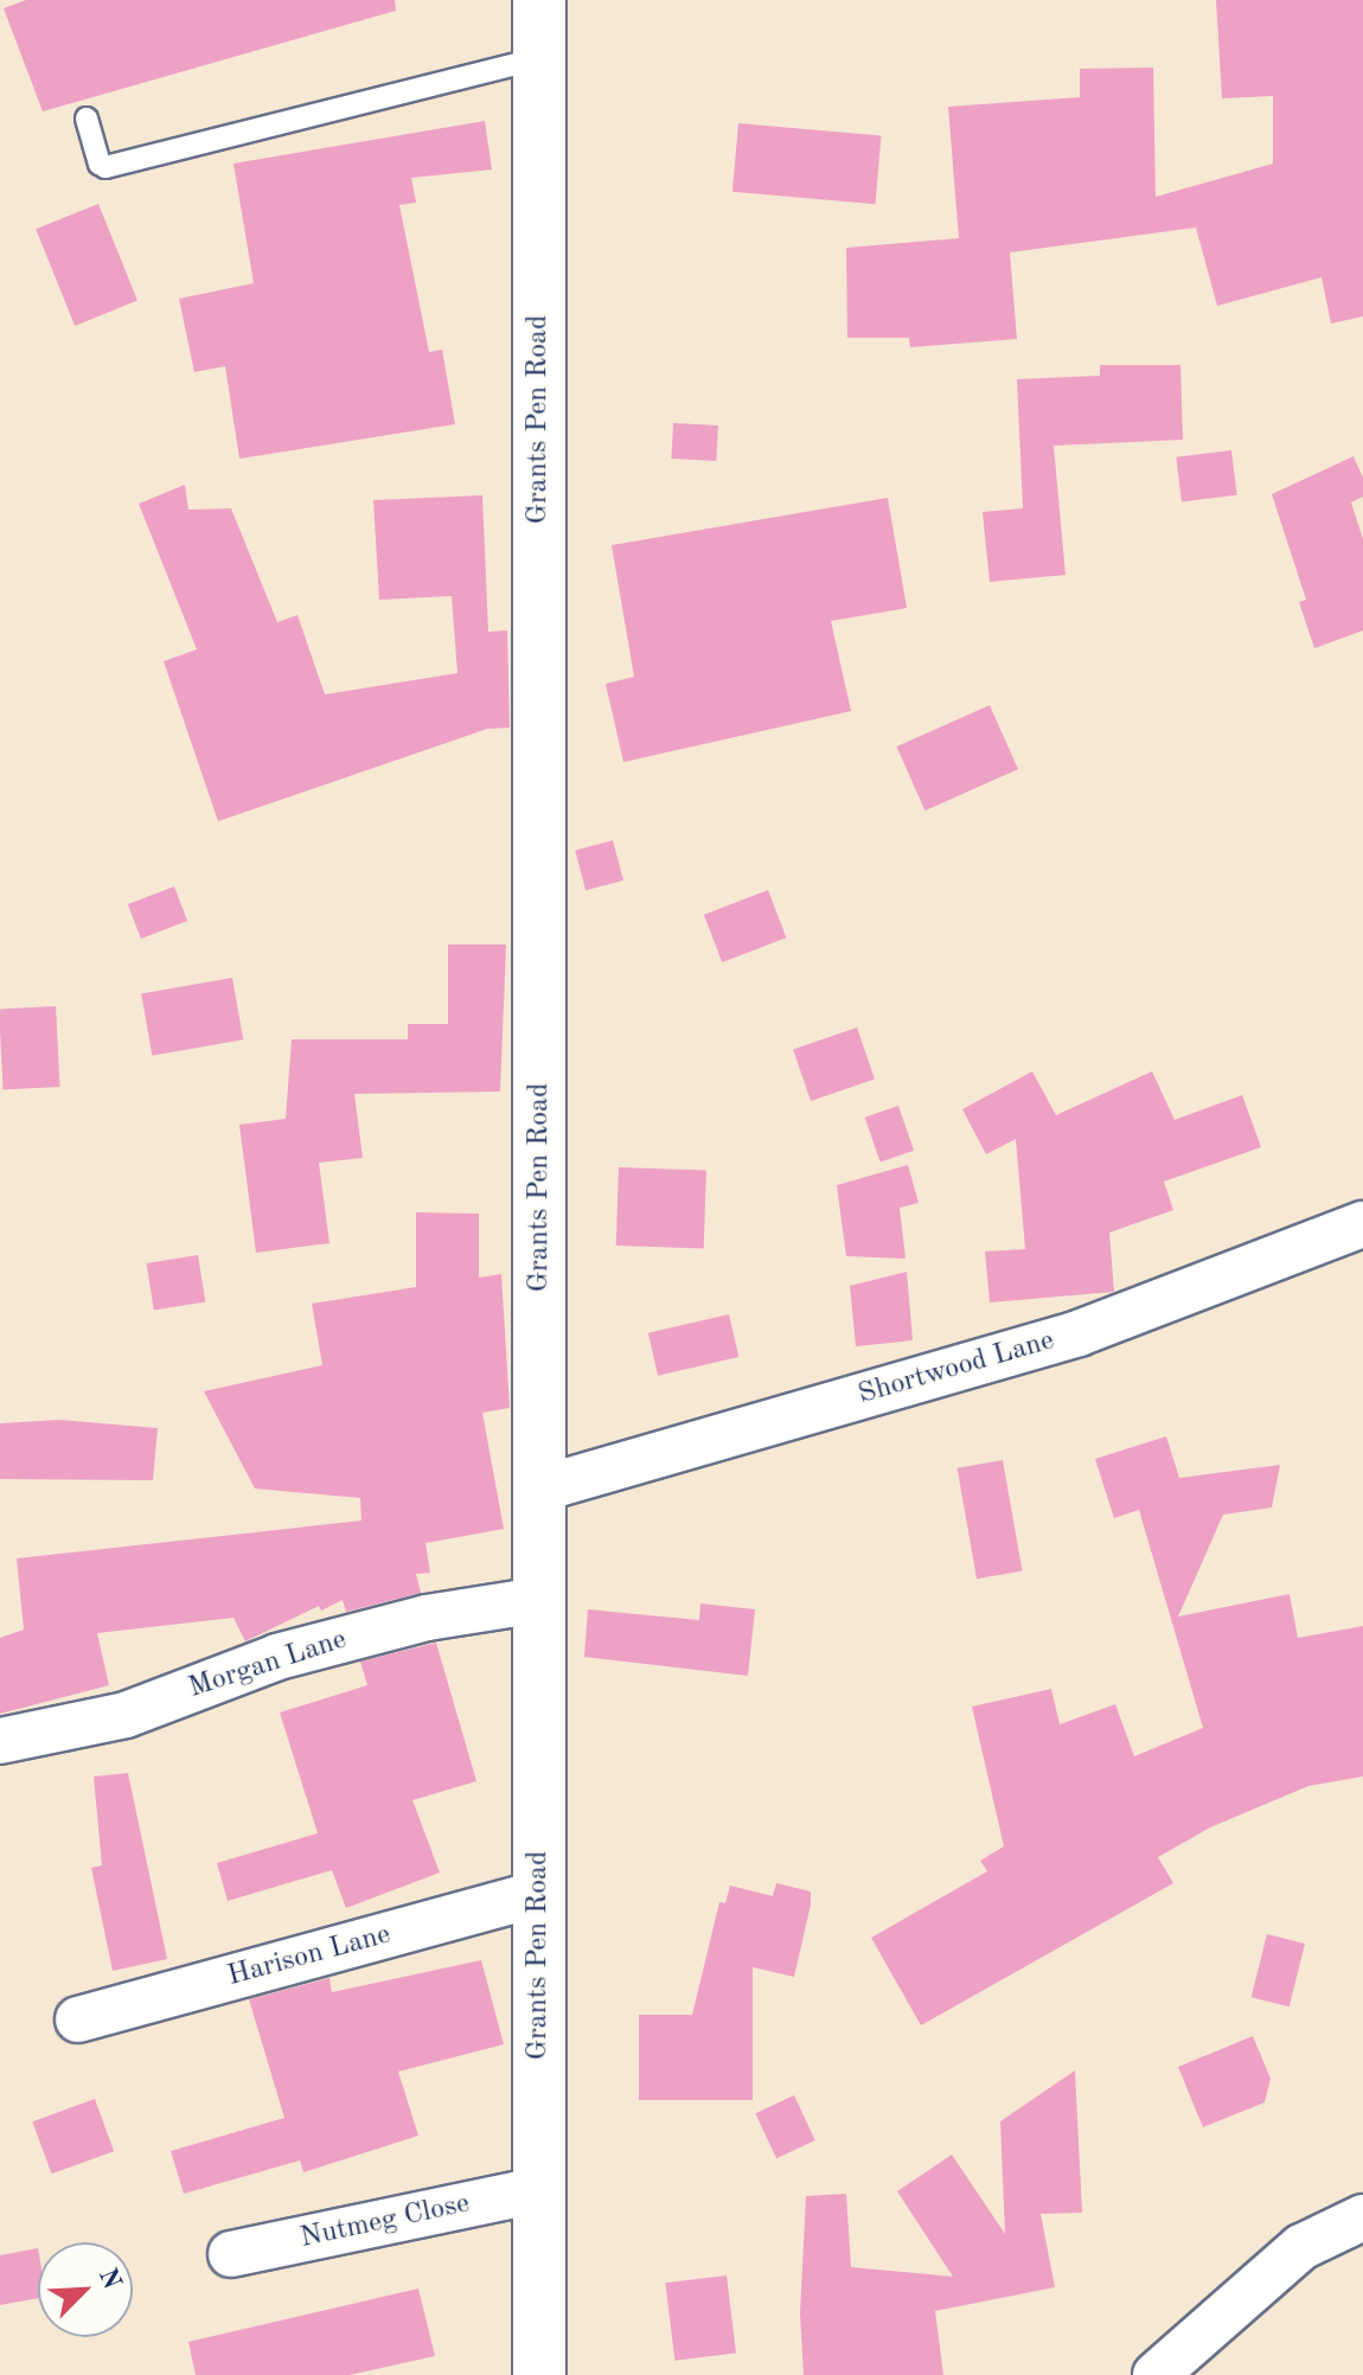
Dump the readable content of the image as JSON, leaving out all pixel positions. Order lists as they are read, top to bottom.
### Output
{
  "streets": {
    "main road": ["Grants Pen Road"],
    "street": [
      "Shortwood Lane",
      "Morgan Lane",
      "Harison Lane",
      "Nutmeg Close"
    ]
  },
  "crossings": [
    ["Grants Pen Road", "Shortwood Lane"],
    ["Grants Pen Road", "Morgan Lane"],
    ["Grants Pen Road", "Harison Lane"],
    ["Grants Pen Road", "Nutmeg Close"]
  ],
  "north": "top right"
}
